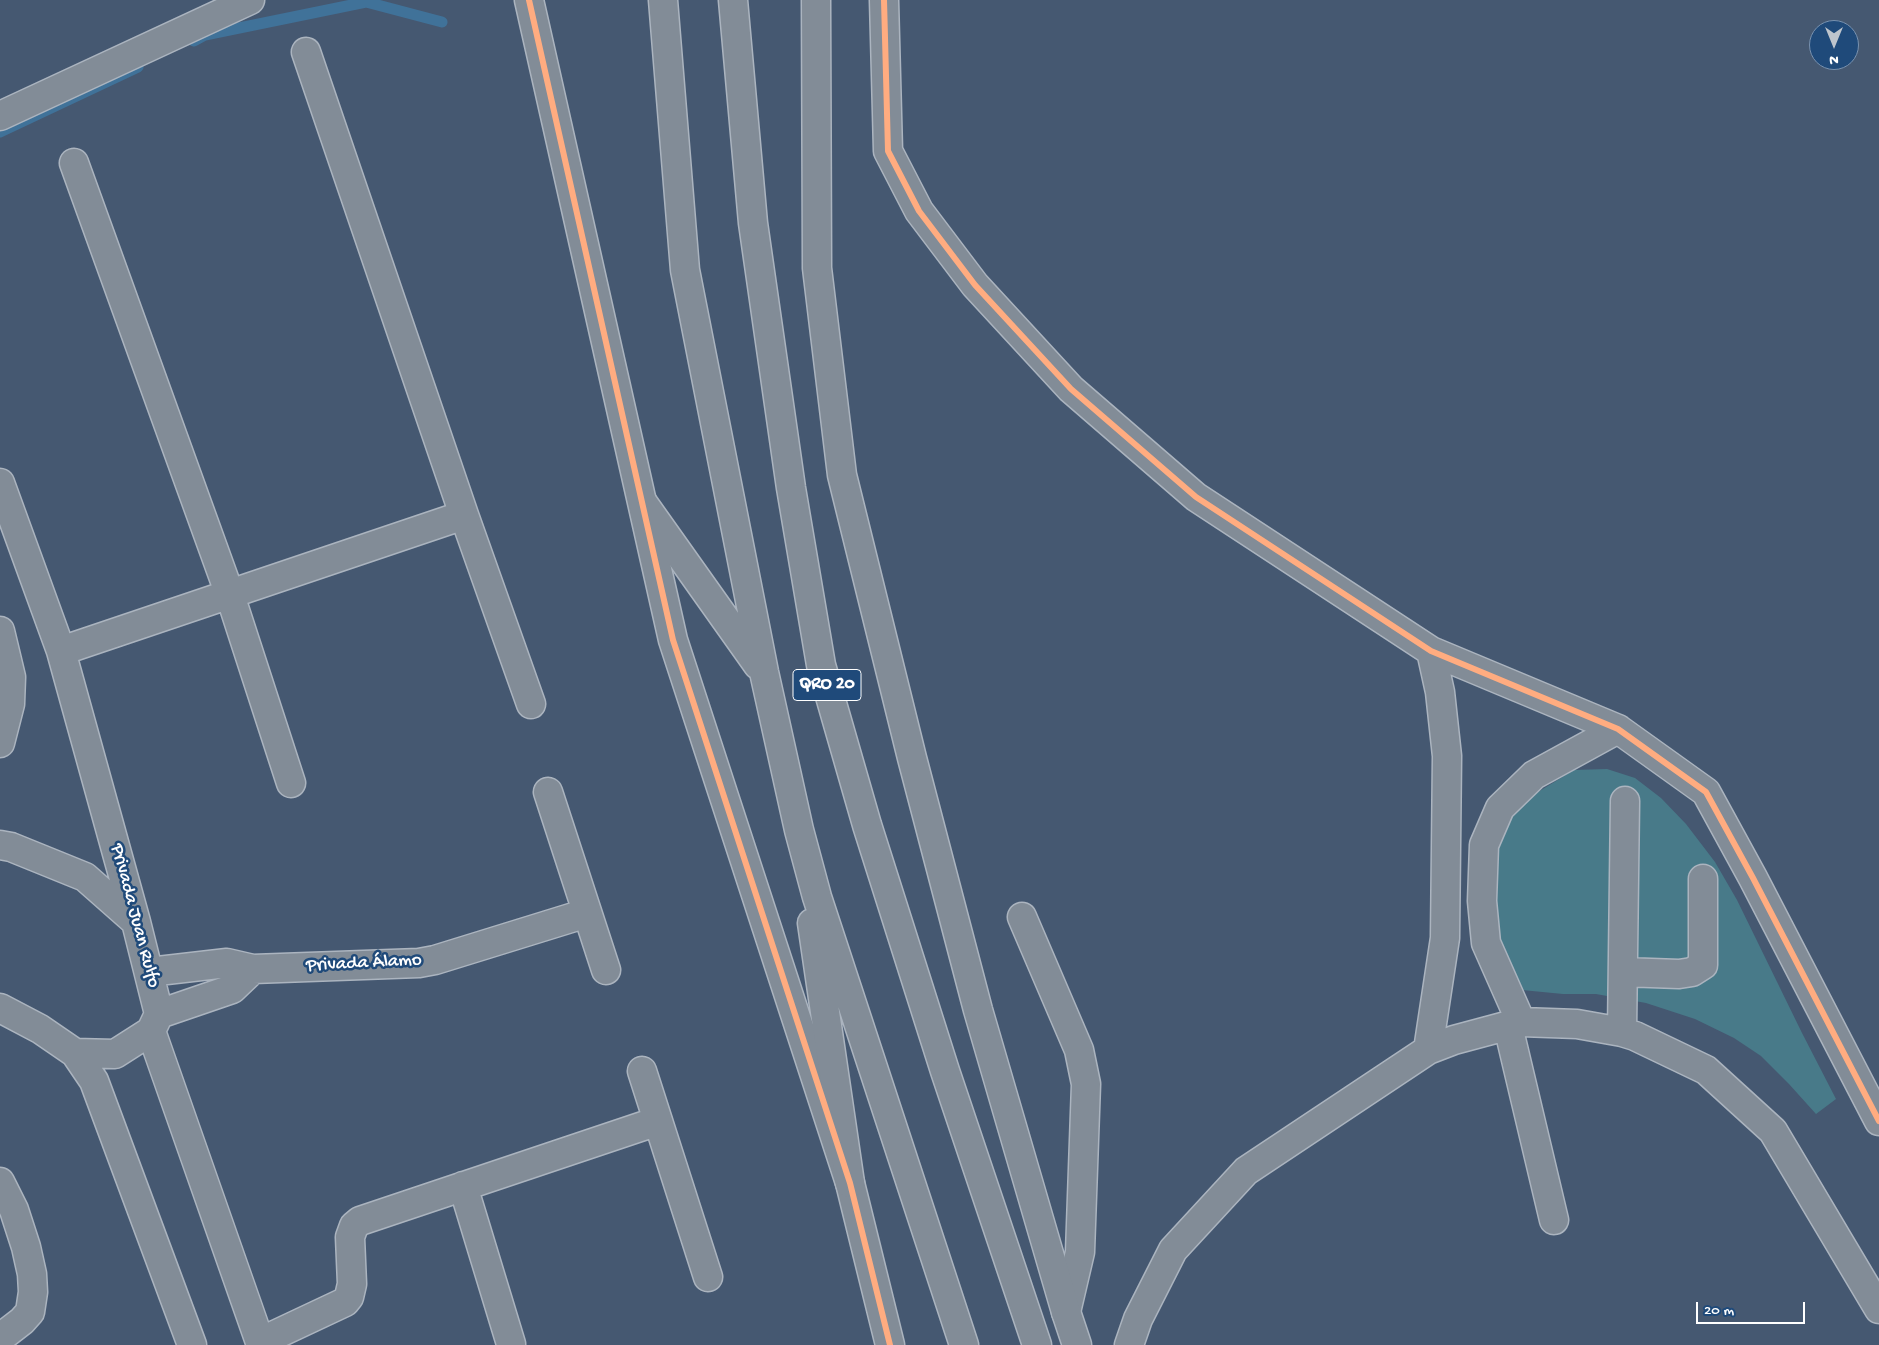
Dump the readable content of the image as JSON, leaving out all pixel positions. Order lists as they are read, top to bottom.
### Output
{
  "streets": {
    "main road": ["QRO 20", "Privada Juan Rulfo", "Privada Álamo"]
  },
  "crossings": [
    ["Privada Juan Rulfo", "Privada Álamo"]
  ],
  "scale_bar": "20 m",
  "north": "bottom"
}
